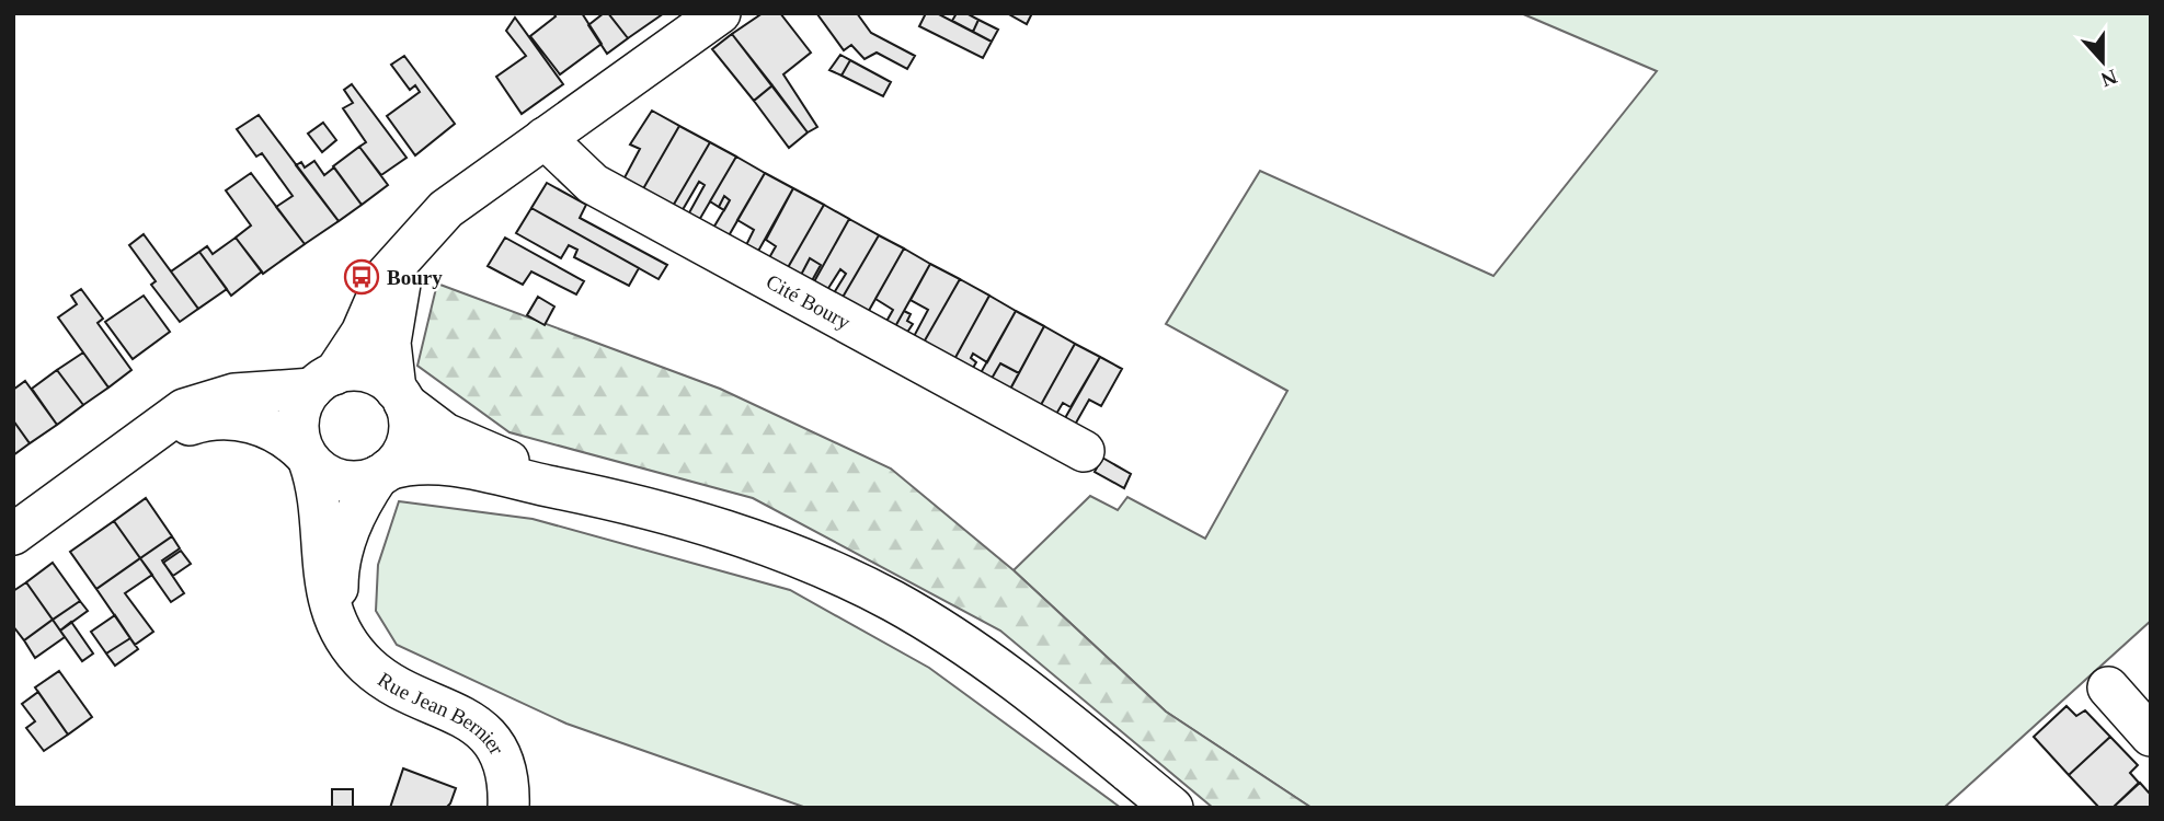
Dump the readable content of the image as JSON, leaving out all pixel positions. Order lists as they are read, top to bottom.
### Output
{
  "streets": {
    "street": ["Cité Boury", "Rue Jean Bernier"]
  },
  "places": {
    "bus stop": ["Boury"]
  },
  "north": "bottom"
}
